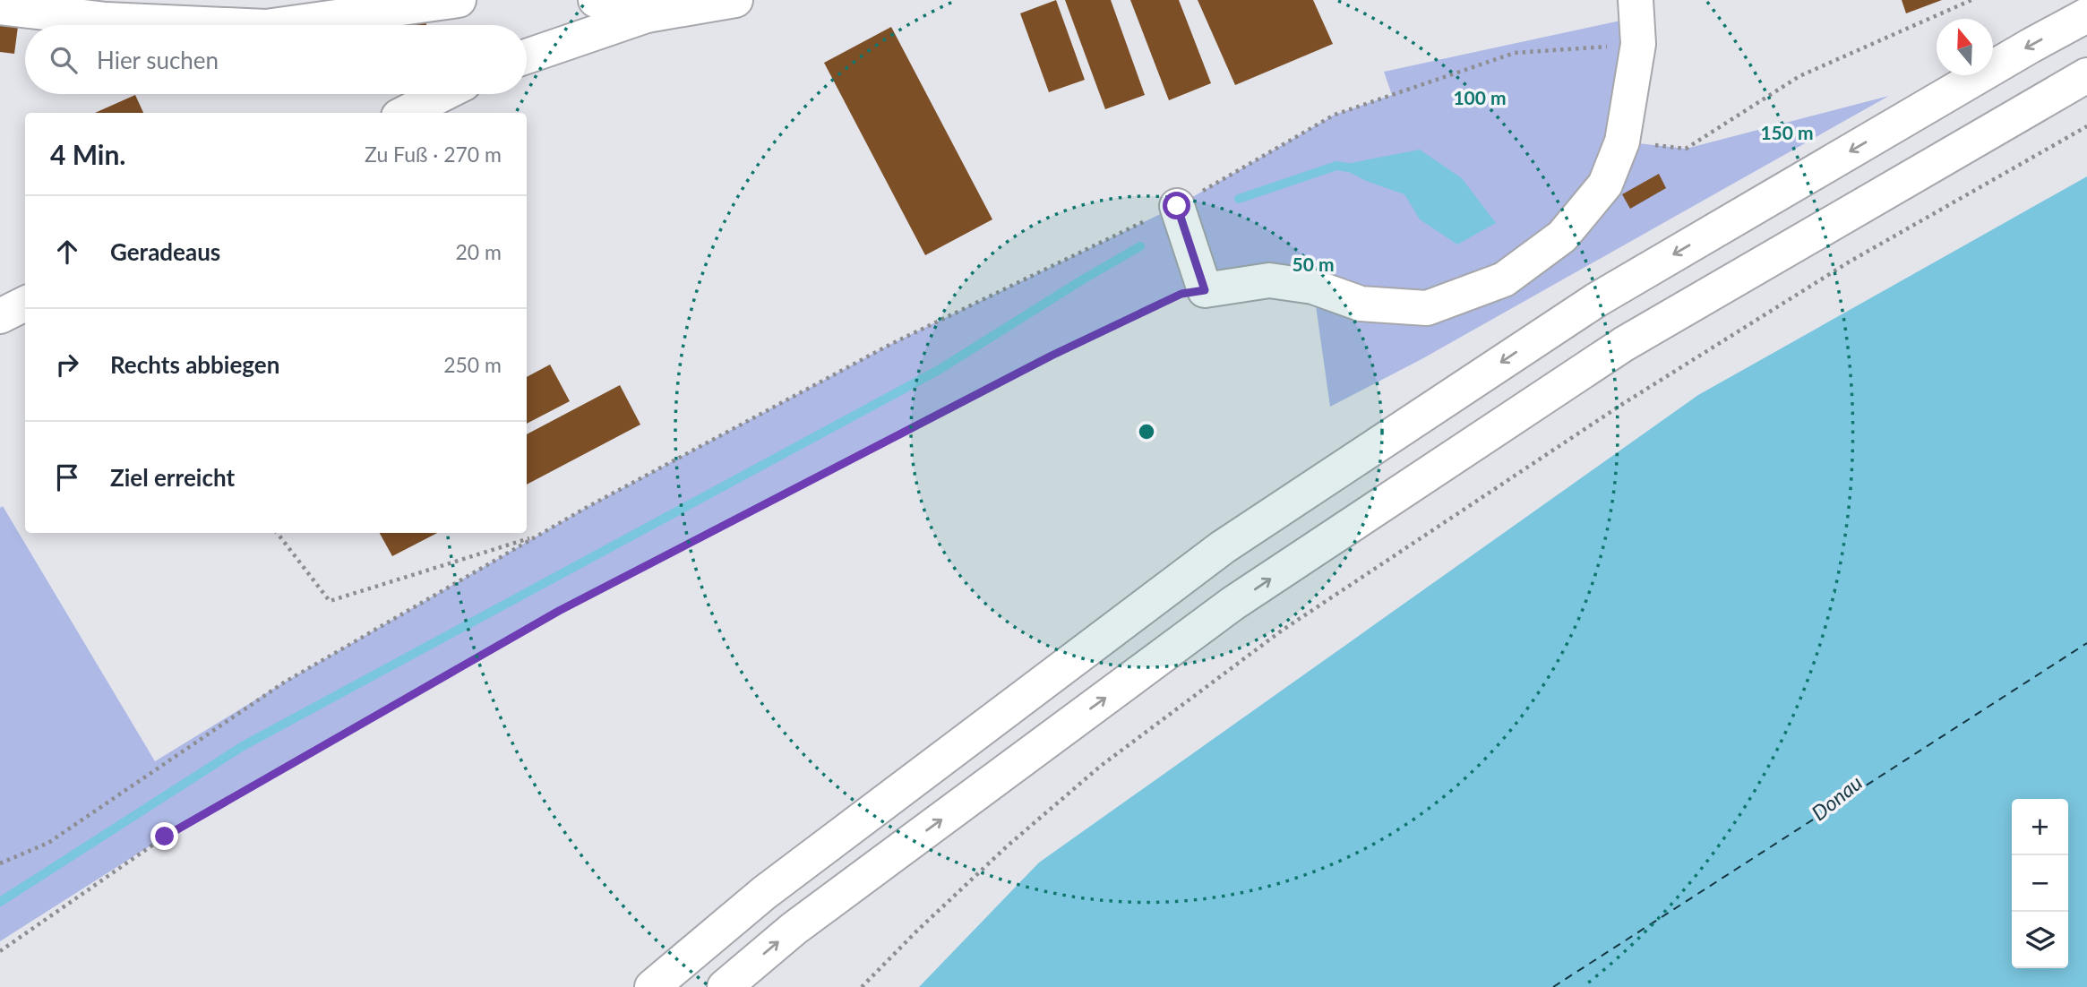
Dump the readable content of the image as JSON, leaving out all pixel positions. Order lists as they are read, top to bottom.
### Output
{
  "water": ["Donau"],
  "north": "top",
  "page": {
    "search": "Hier suchen",
    "heading": ["4 Min.", "Zu Fuß · 270 m"],
    "list": [
      ["Geradeaus", "20 m"],
      ["Rechts abbiegen", "250 m"],
      "Ziel erreicht"
    ],
    "map_buttons": ["+", "−"]
  },
  "rings": ["100 m", "150 m", "50 m"]
}
